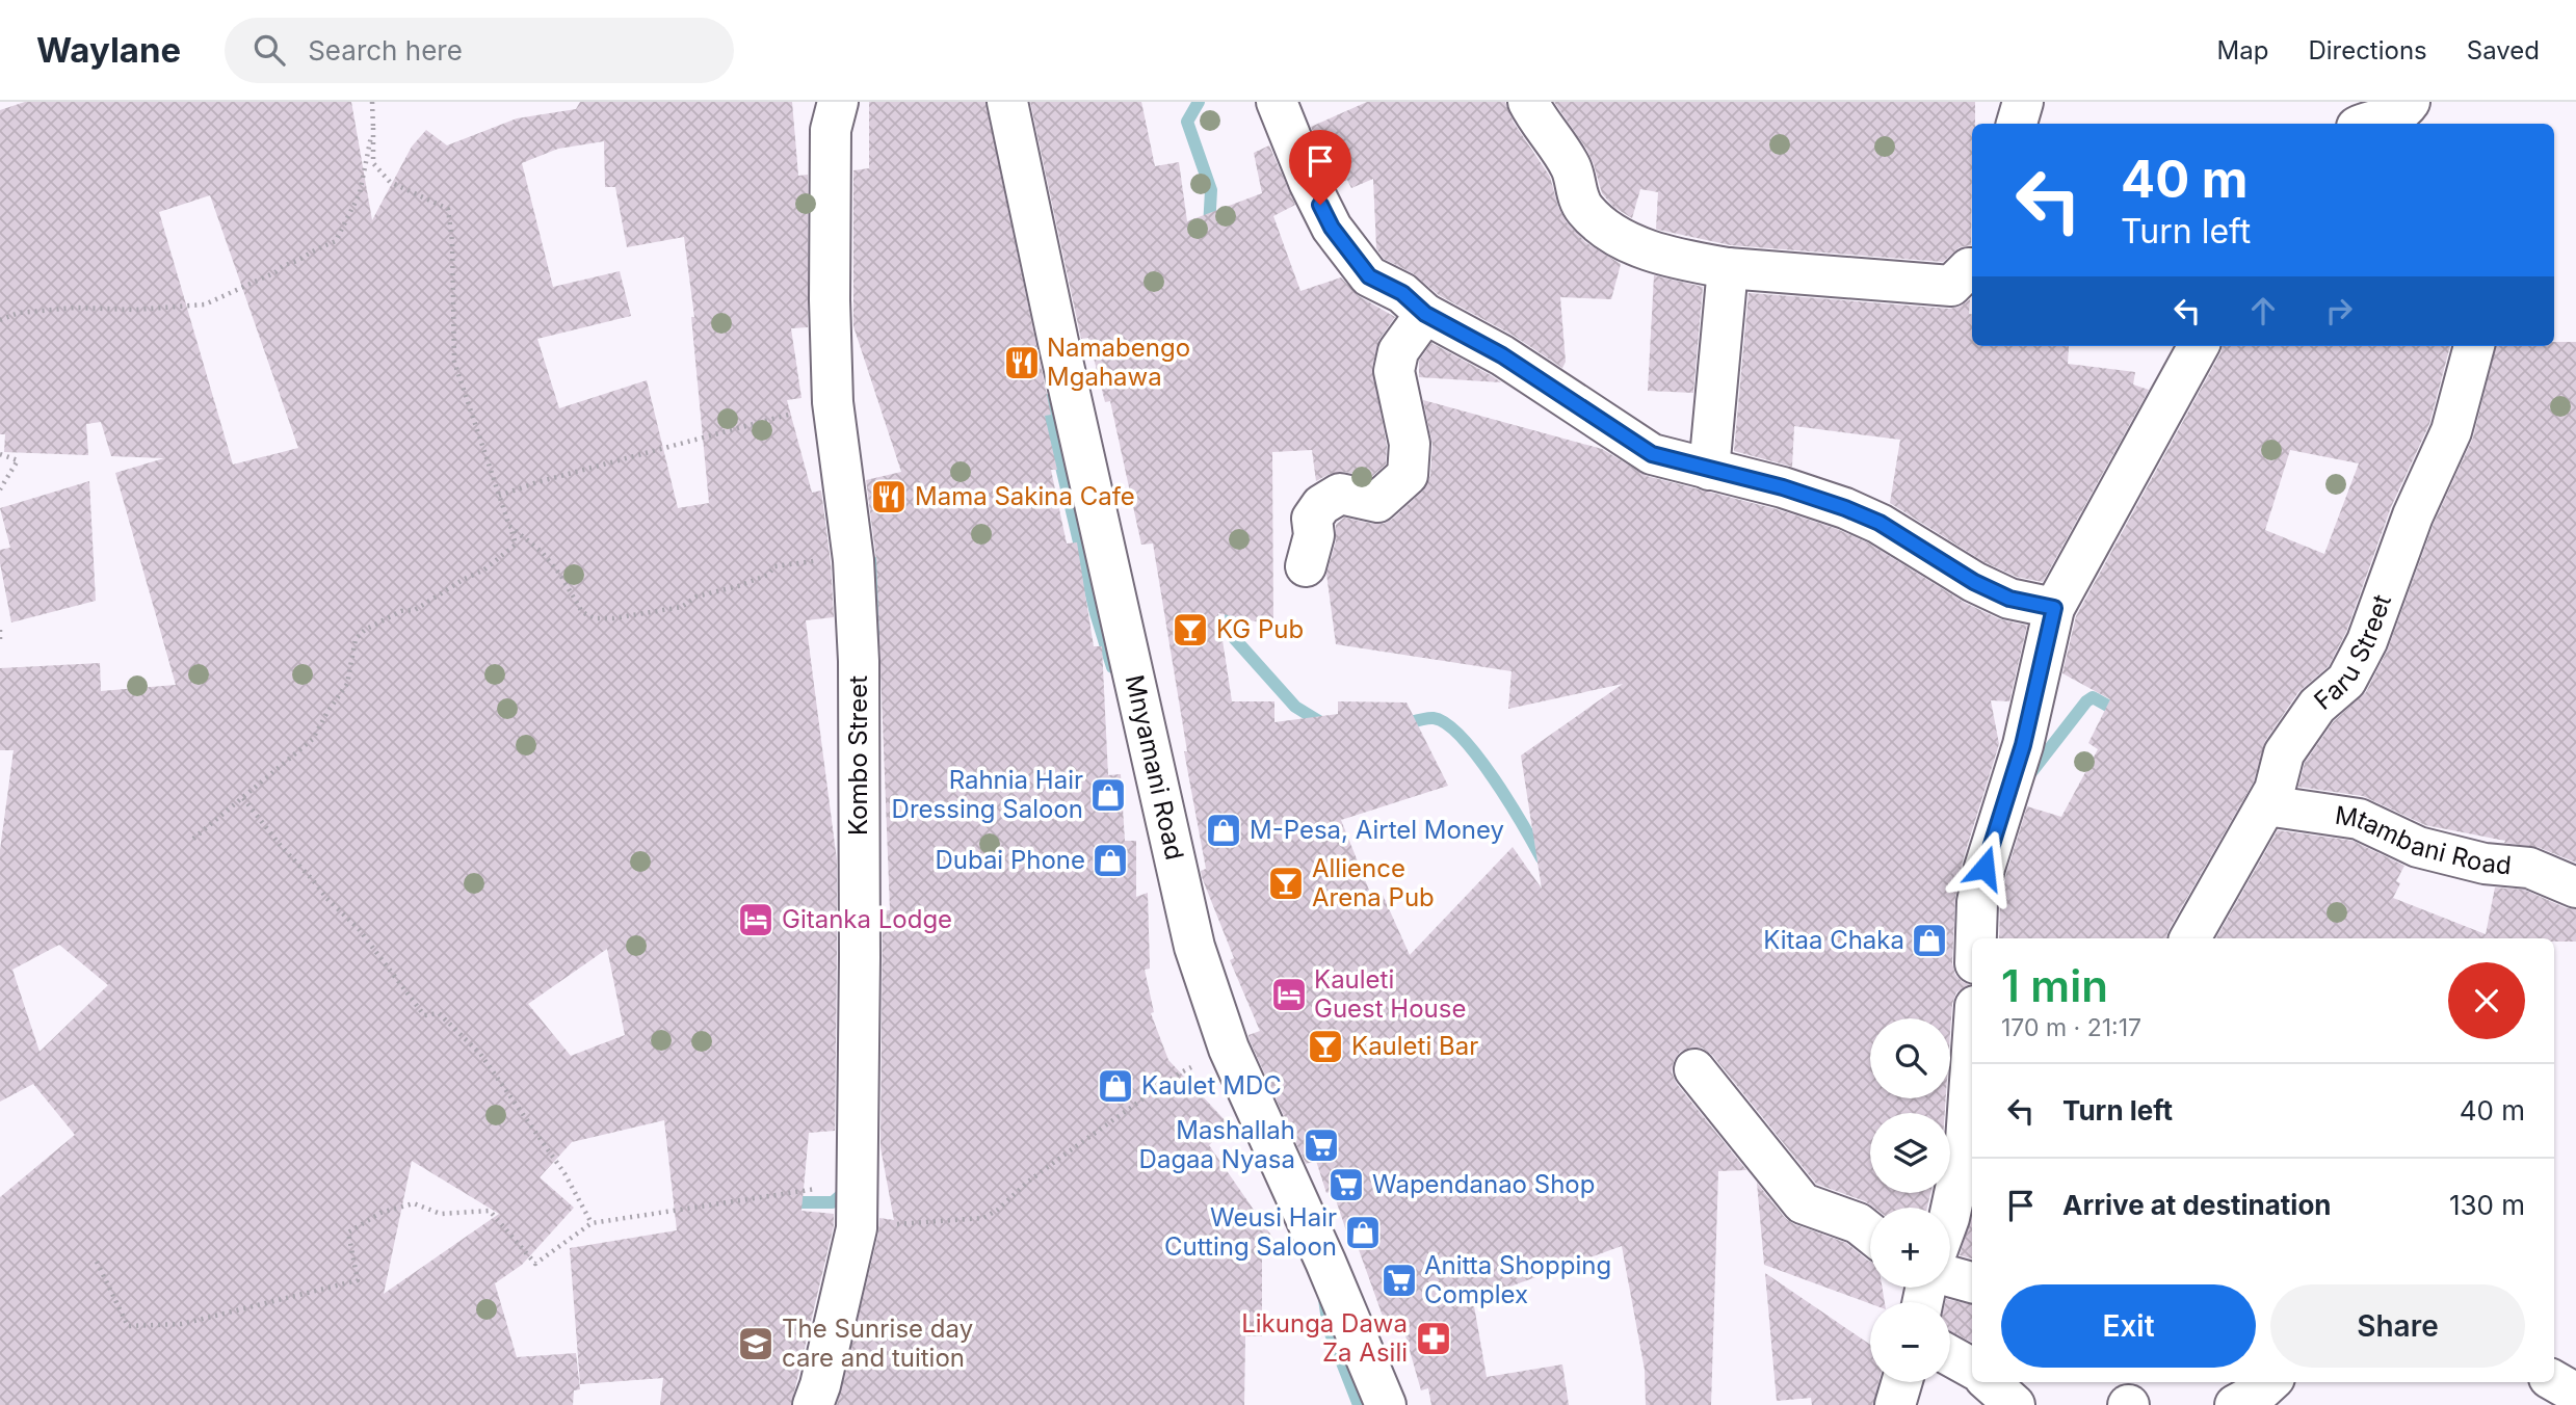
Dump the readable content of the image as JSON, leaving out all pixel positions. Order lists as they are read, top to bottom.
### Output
{
  "streets": {
    "street": [
      "Faru Street",
      "Kombo Street",
      "Mnyamani Road",
      "Mtambani Road"
    ]
  },
  "crossings": [
    ["Faru Street", "Mtambani Road"]
  ],
  "places": {
    "restaurant": ["Namabengo Mgahawa", "Mama Sakina Cafe"],
    "bar": ["KG Pub", "Allience Arena Pub", "Kauleti Bar"],
    "shop": [
      "Rahnia Hair Dressing Saloon",
      "M-Pesa, Airtel Money",
      "Dubai Phone",
      "Kitaa Chaka",
      "Kaulet MDC",
      "Weusi Hair Cutting Saloon"
    ],
    "hotel": ["Gitanka Lodge", "Kauleti Guest House"],
    "supermarket": ["Mashallah Dagaa Nyasa", "Wapendanao Shop", "Anitta Shopping Complex"],
    "pharmacy": ["Likunga Dawa Za Asili"],
    "school or university": ["The Sunrise day care and tuition"]
  },
  "page": {
    "header": "Waylane",
    "search": "Search here",
    "nav": ["Map", "Directions", "Saved"],
    "turn": ["40 m", "Turn left"],
    "heading": ["1 min", "170 m · 21:17"],
    "map_buttons": ["+", "−"],
    "list": [
      {
        "name": "Turn left",
        "value": "40 m"
      },
      {
        "name": "Arrive at destination",
        "value": "130 m"
      }
    ],
    "buttons": ["Exit", "Share"]
  }
}
